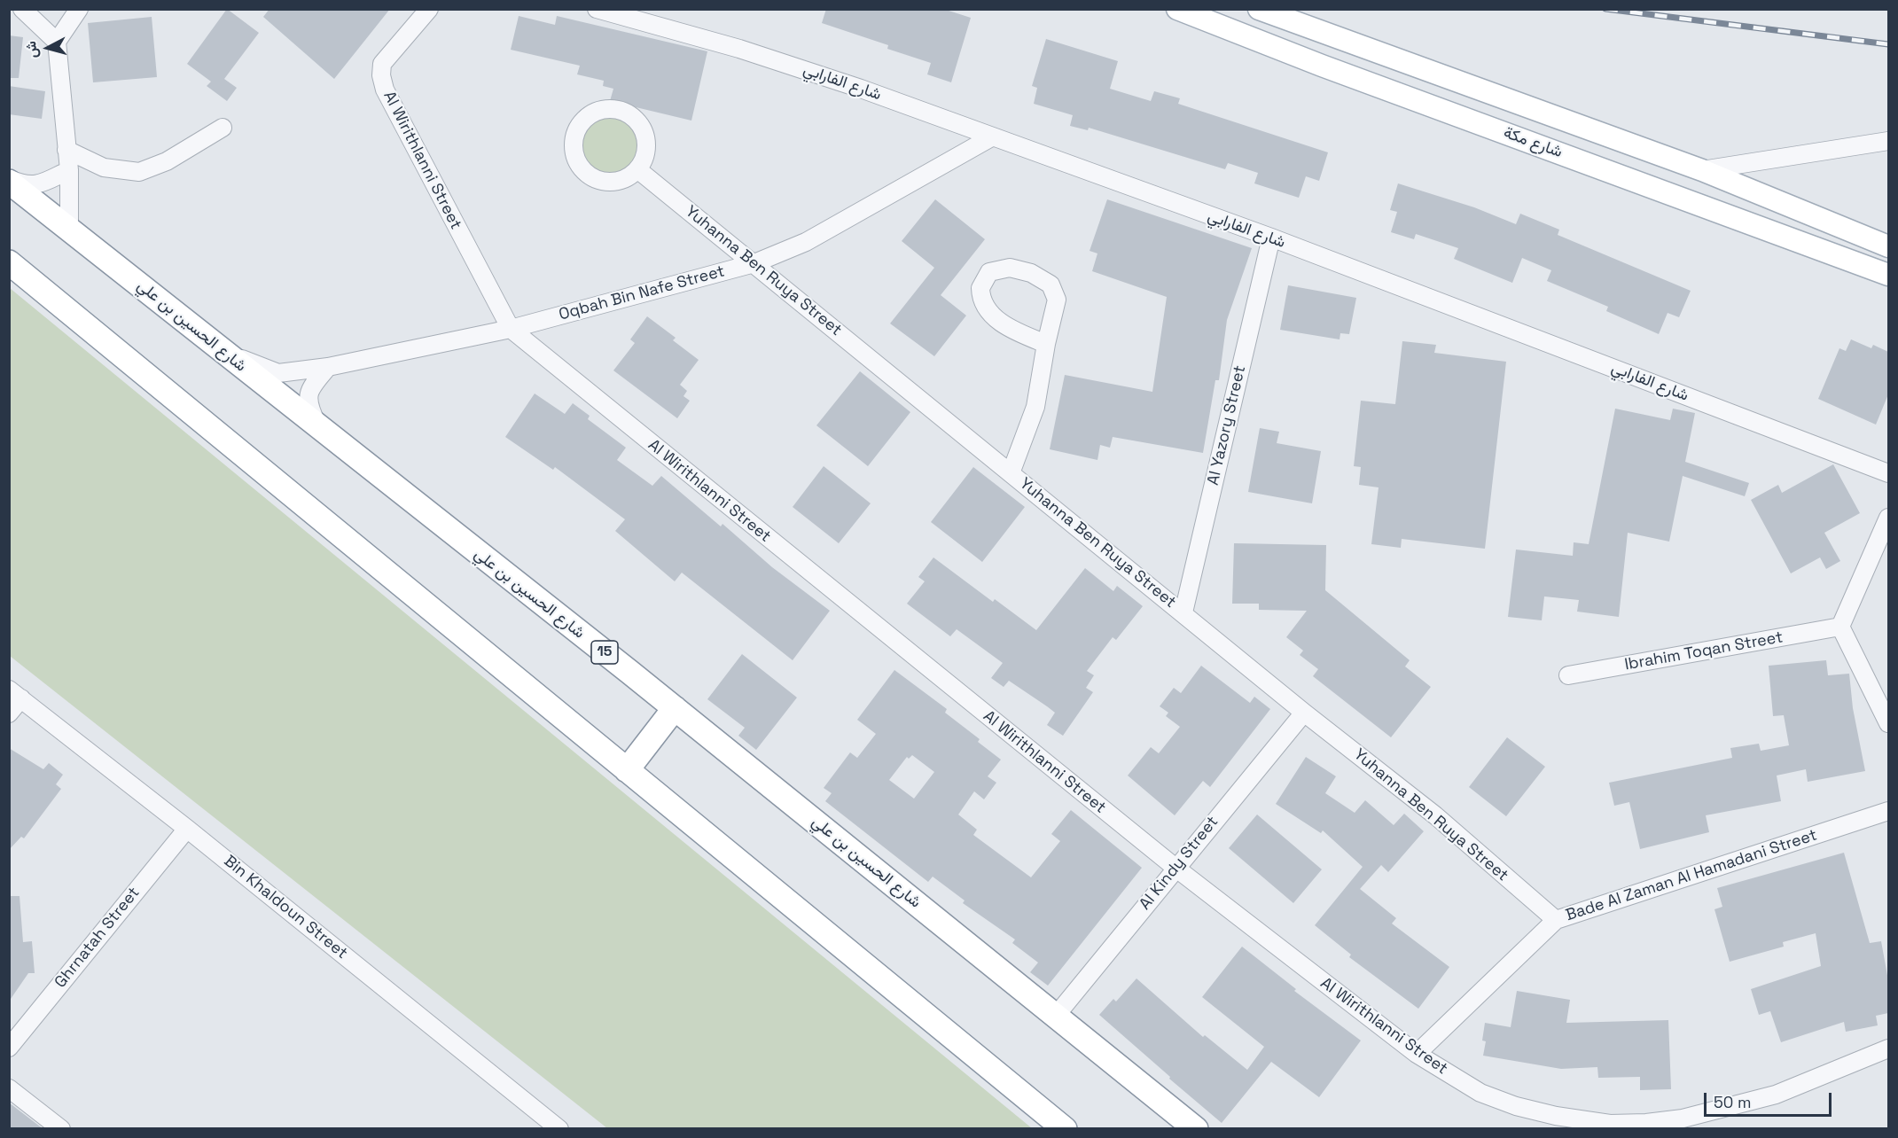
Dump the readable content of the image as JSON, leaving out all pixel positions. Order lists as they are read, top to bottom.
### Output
{
  "streets": {
    "highway": ["شارع الحسين بن علي", "15"],
    "main road": ["شارع مكة"],
    "street": [
      "شارع الفارابي",
      "Al Wirithlanni Street",
      "Yuhanna Ben Ruya Street",
      "Oqbah Bin Nafe Street",
      "Al Yazory Street",
      "Ibrahim Toqan Street",
      "Al Kindy Street",
      "Bade Al Zaman Al Hamadani Street",
      "Bin Khaldoun Street",
      "Ghrnatah Street"
    ]
  },
  "crossings": [
    ["شارع الفارابي", "Oqbah Bin Nafe Street"],
    ["شارع الفارابي", "Al Yazory Street"],
    ["Al Wirithlanni Street", "Oqbah Bin Nafe Street"],
    ["Al Wirithlanni Street", "Al Kindy Street"],
    ["Al Wirithlanni Street", "Bade Al Zaman Al Hamadani Street"],
    ["Yuhanna Ben Ruya Street", "Oqbah Bin Nafe Street"],
    ["Yuhanna Ben Ruya Street", "Al Yazory Street"],
    ["Yuhanna Ben Ruya Street", "Al Kindy Street"],
    ["Yuhanna Ben Ruya Street", "Bade Al Zaman Al Hamadani Street"],
    ["Oqbah Bin Nafe Street", "شارع الحسين بن علي"],
    ["شارع الحسين بن علي", "Al Kindy Street"],
    ["Bin Khaldoun Street", "Ghrnatah Street"]
  ],
  "scale_bar": "50 m",
  "north": "left"
}
